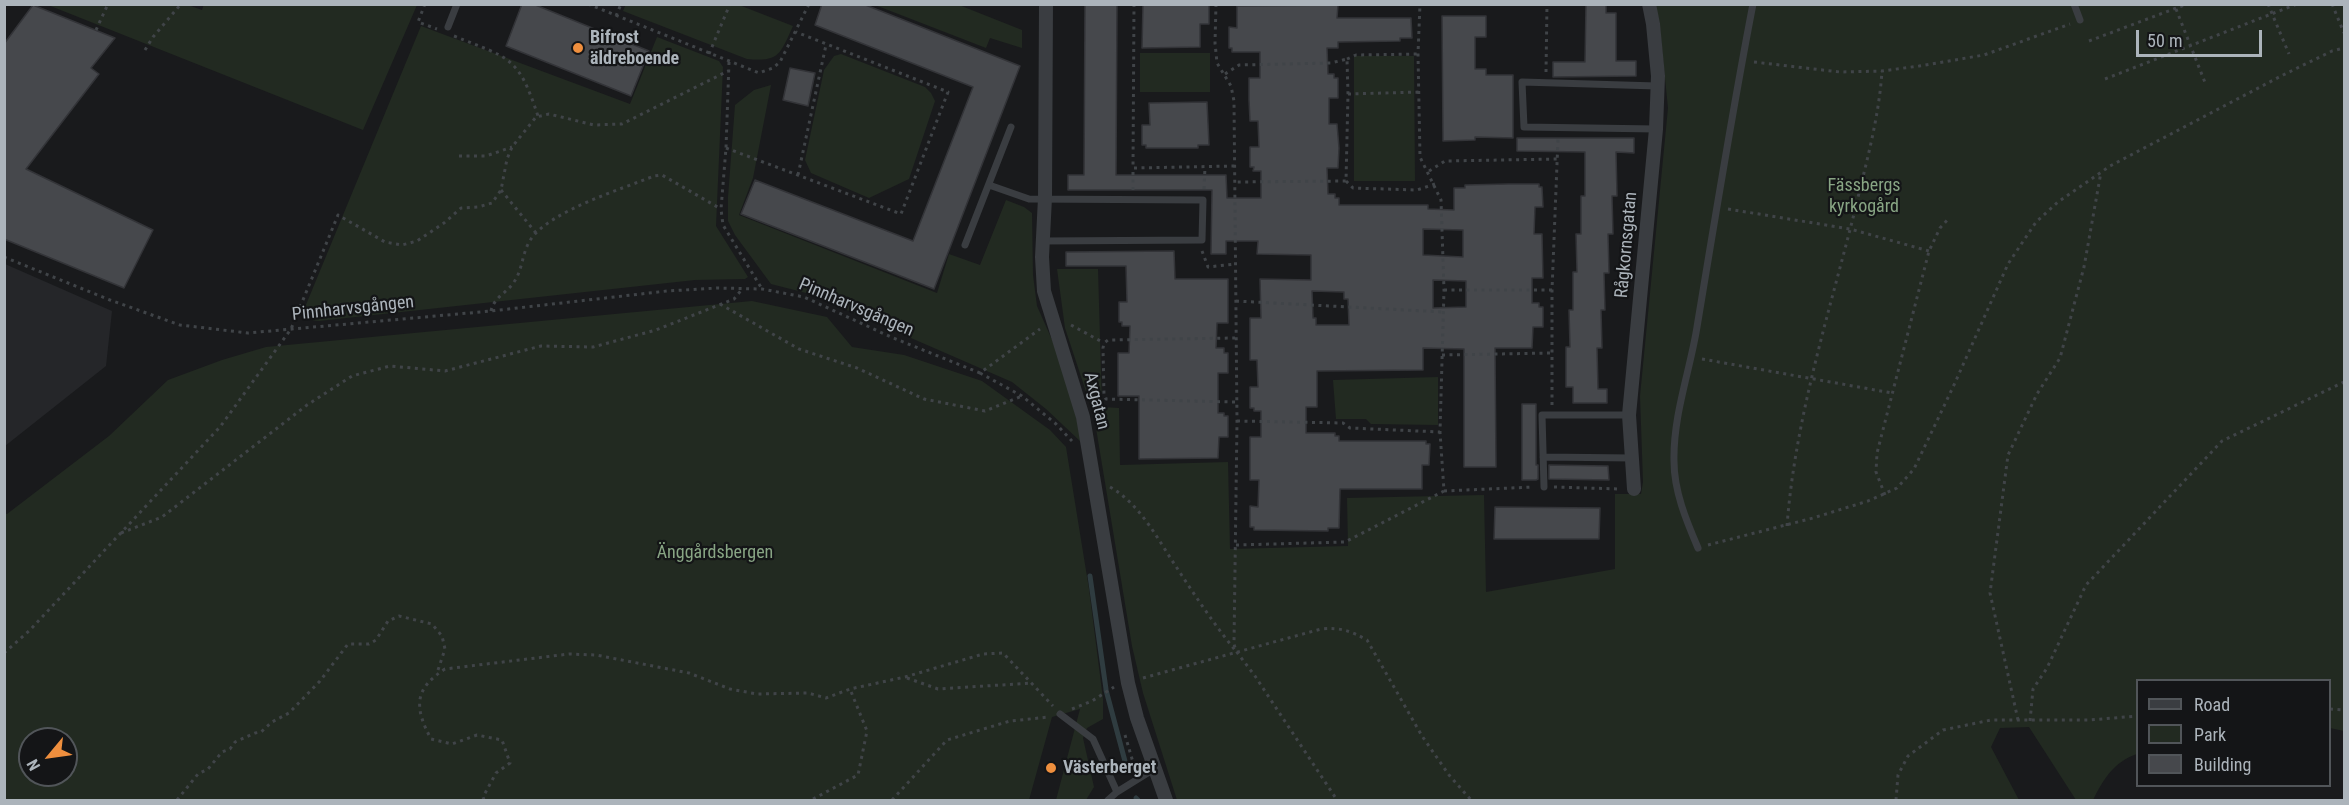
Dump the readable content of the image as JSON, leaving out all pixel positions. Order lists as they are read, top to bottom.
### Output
{
  "streets": {
    "street": ["Rågkornsgatan", "Axgatan"],
    "path": ["Pinnharvsgången"]
  },
  "parks": ["Fässbergs kyrkogård", "Änggårdsbergen"],
  "places": ["Bifrost äldreboende", "Västerberget"],
  "legend": ["Road", "Park", "Building"],
  "scale_bar": "50 m",
  "north": "bottom left"
}
